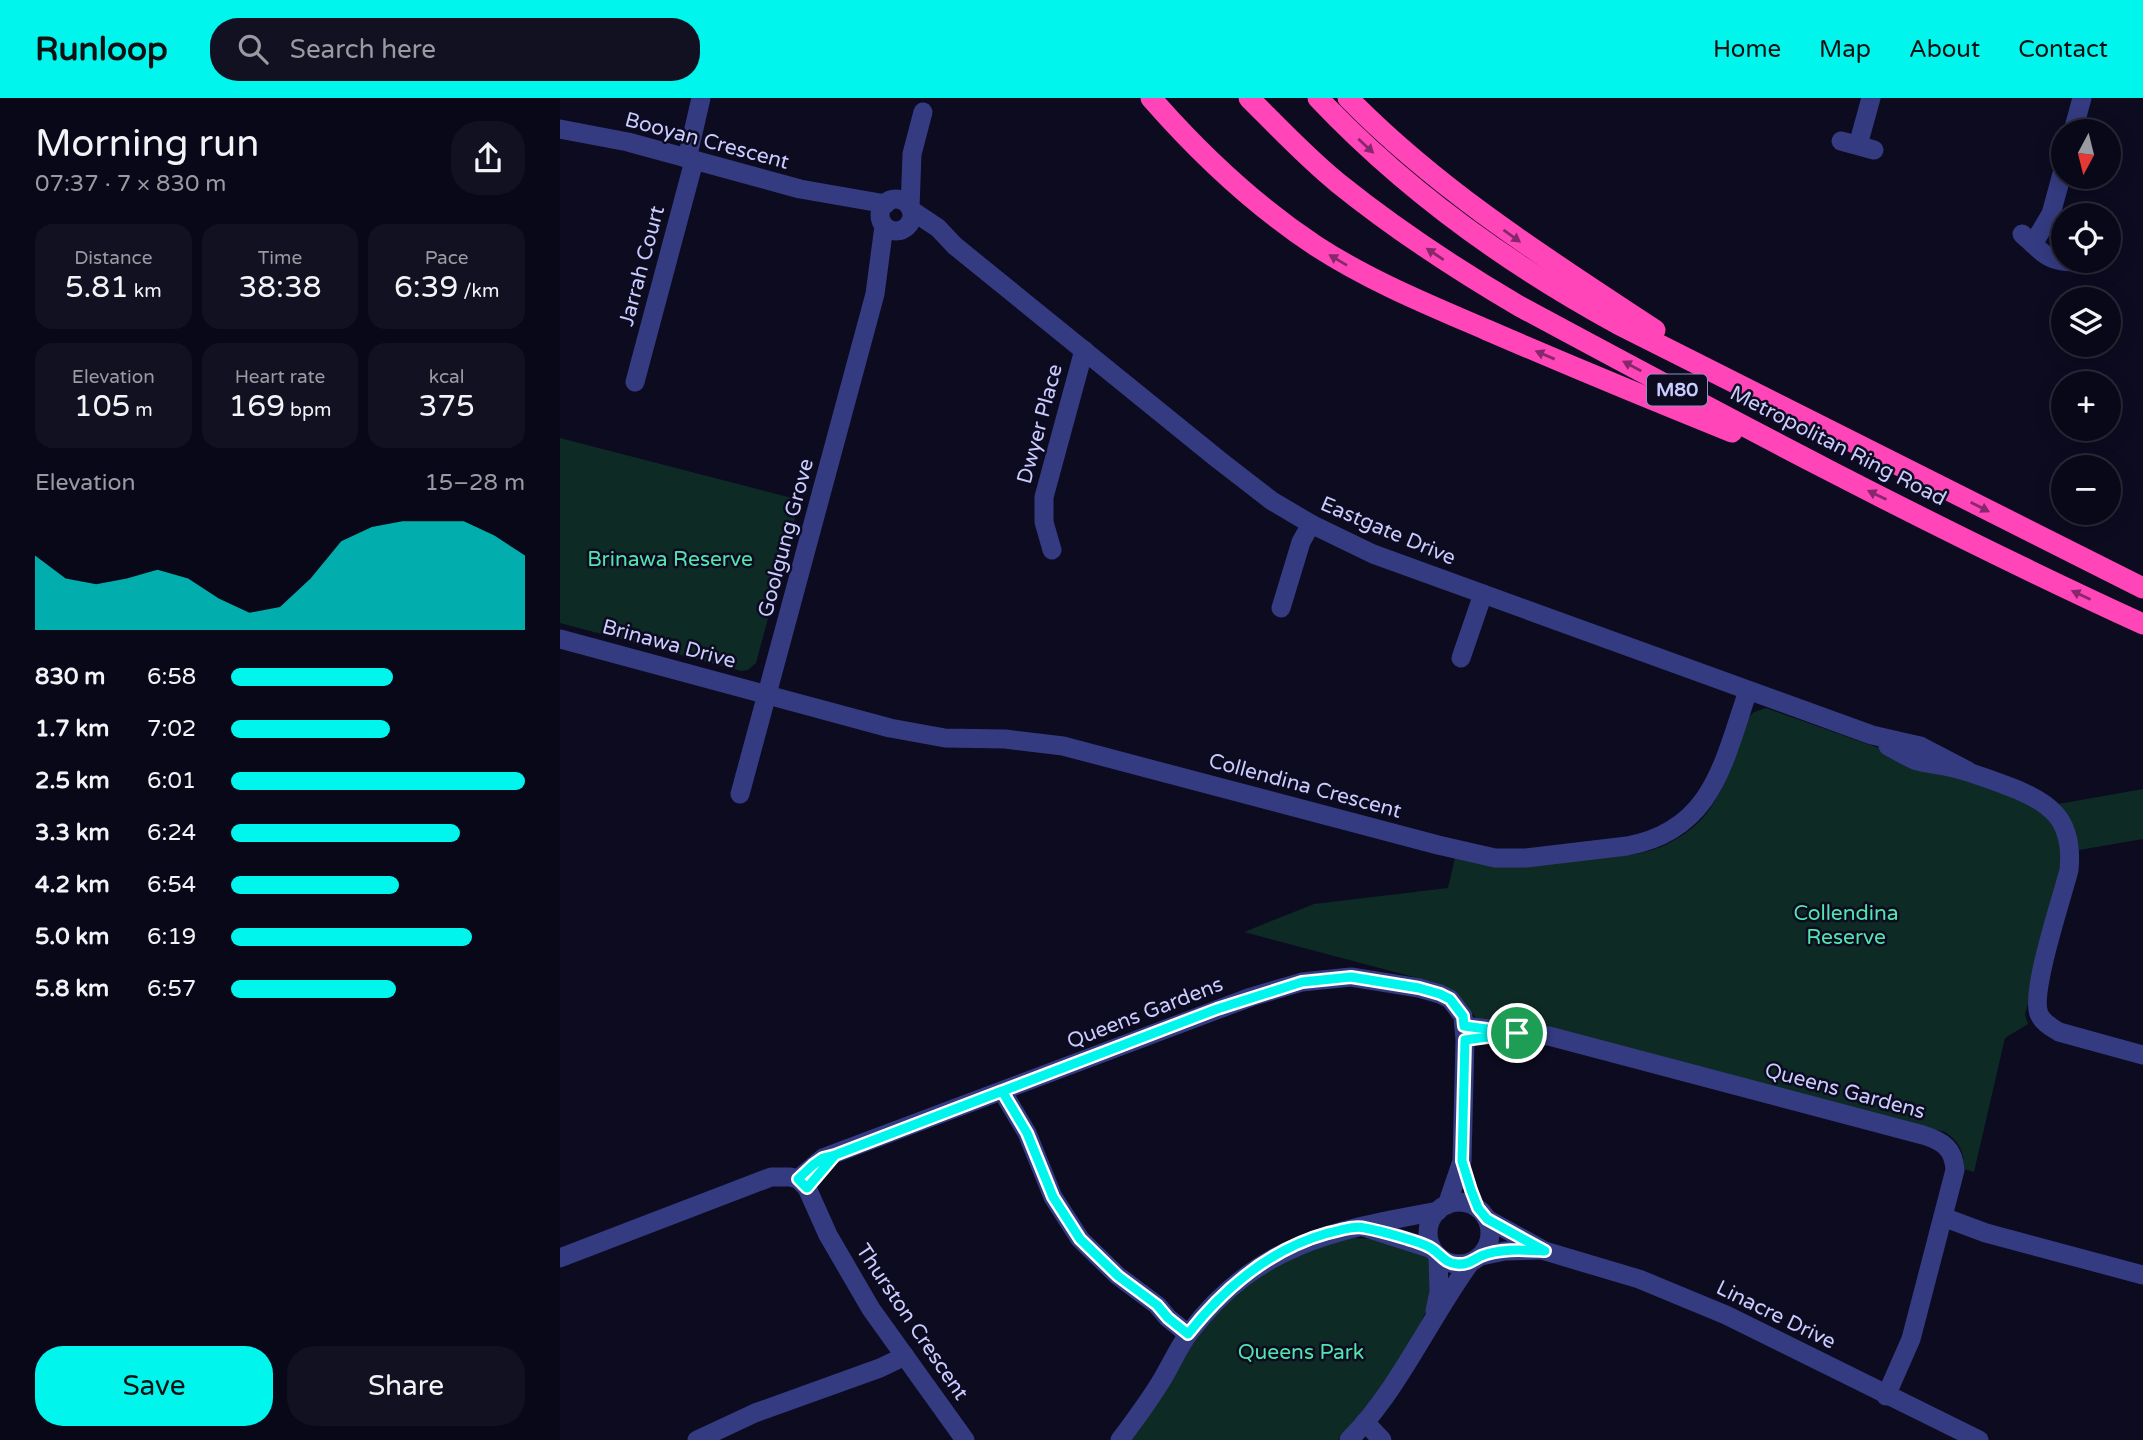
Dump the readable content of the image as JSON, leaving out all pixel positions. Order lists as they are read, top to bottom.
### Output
{
  "streets": {
    "highway": ["M80", "Metropolitan Ring Road"],
    "street": [
      "Booyan Crescent",
      "Jarrah Court",
      "Dwyer Place",
      "Eastgate Drive",
      "Goolgung Grove",
      "Brinawa Drive",
      "Collendina Crescent",
      "Queens Gardens",
      "Linacre Drive",
      "Thurston Crescent"
    ]
  },
  "crossings": [
    ["Booyan Crescent", "Jarrah Court"],
    ["Booyan Crescent", "Eastgate Drive"],
    ["Booyan Crescent", "Goolgung Grove"],
    ["M80", "Metropolitan Ring Road"],
    ["Dwyer Place", "Eastgate Drive"],
    ["Eastgate Drive", "Goolgung Grove"],
    ["Eastgate Drive", "Collendina Crescent"],
    ["Goolgung Grove", "Brinawa Drive"],
    ["Goolgung Grove", "Collendina Crescent"],
    ["Brinawa Drive", "Collendina Crescent"],
    ["Queens Gardens", "Linacre Drive"],
    ["Queens Gardens", "Thurston Crescent"]
  ],
  "parks": ["Brinawa Reserve", "Collendina Reserve", "Queens Park"],
  "north": "bottom",
  "page": {
    "header": "Runloop",
    "search": "Search here",
    "nav": [
      "Home",
      "Map",
      "About",
      "Contact"
    ],
    "heading": ["Morning run", "07:37 · 7 × 830 m"],
    "map_buttons": ["+", "−"],
    "stats": [
      ["Distance", "5.81 km"],
      ["Time", "38:38"],
      ["Pace", "6:39 /km"],
      ["Elevation", "105 m"],
      ["Heart rate", "169 bpm"],
      ["kcal", "375"]
    ],
    "chart": ["Elevation", "15–28 m"],
    "list": [
      {
        "name": "830 m",
        "note": "6:58"
      },
      {
        "name": "1.7 km",
        "note": "7:02"
      },
      {
        "name": "2.5 km",
        "note": "6:01"
      },
      {
        "name": "3.3 km",
        "note": "6:24"
      },
      {
        "name": "4.2 km",
        "note": "6:54"
      },
      {
        "name": "5.0 km",
        "note": "6:19"
      },
      {
        "name": "5.8 km",
        "note": "6:57"
      }
    ],
    "buttons": ["Save", "Share"]
  }
}
